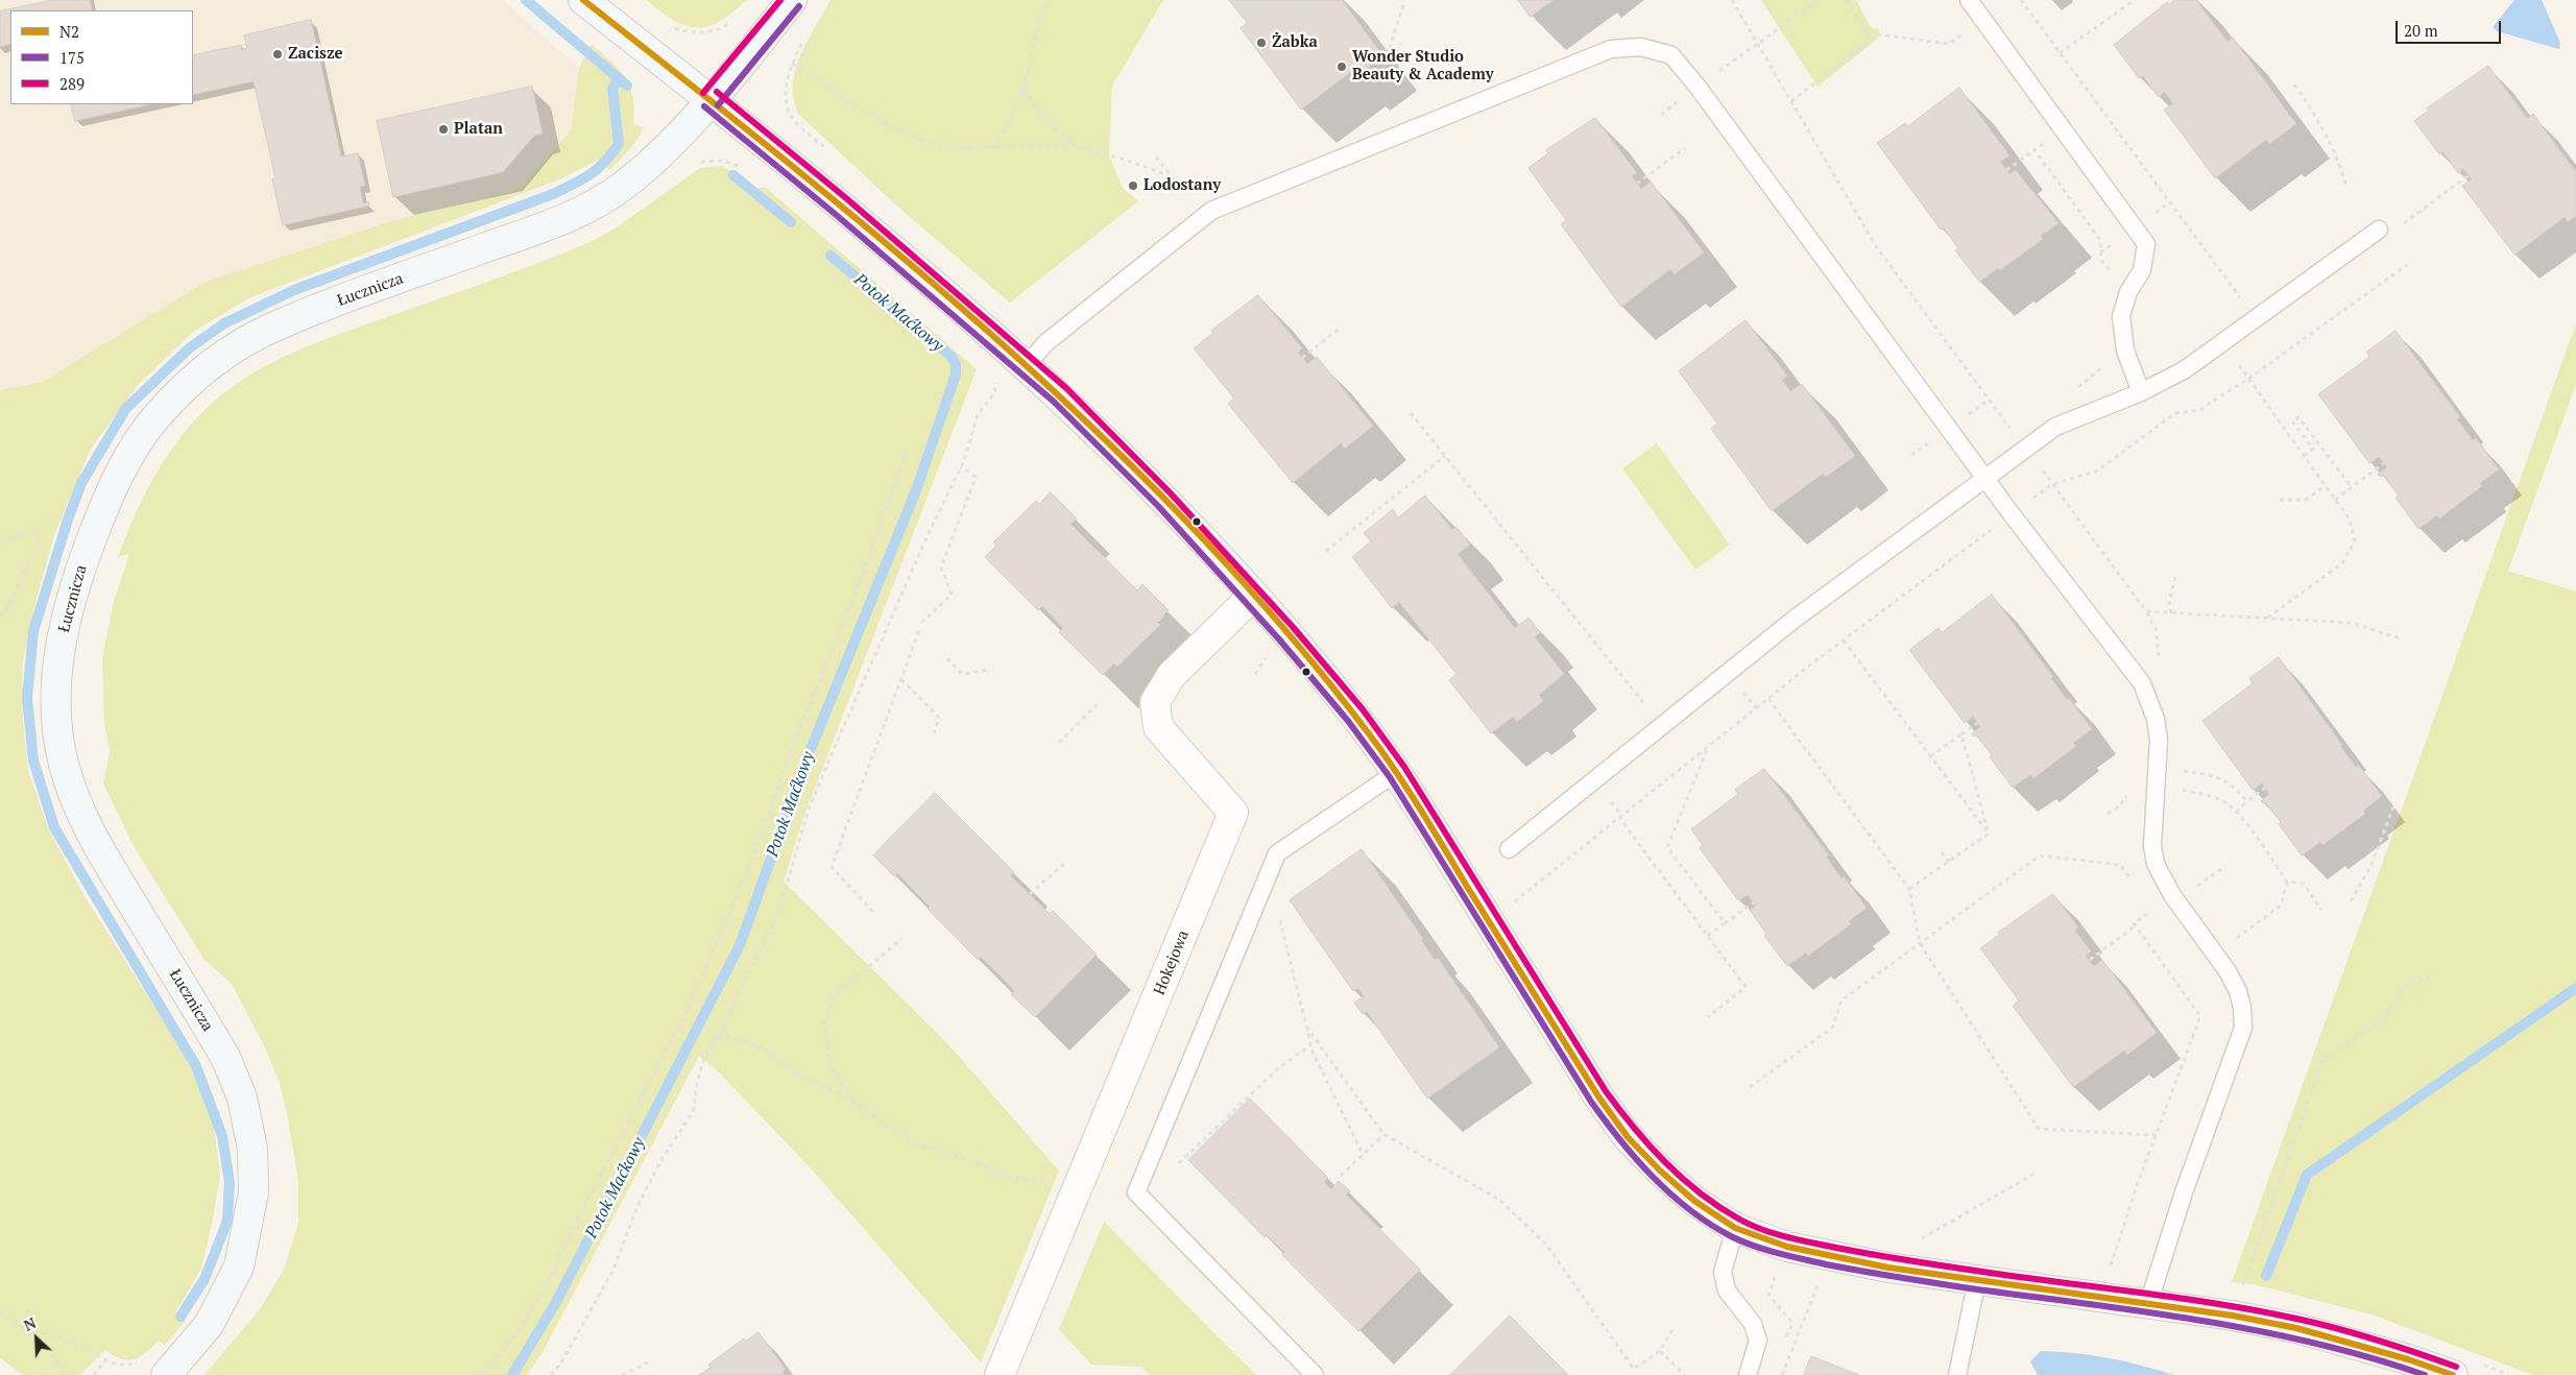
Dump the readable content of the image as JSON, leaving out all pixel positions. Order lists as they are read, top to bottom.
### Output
{
  "streets": {
    "main road": ["Łucznicza"],
    "street": ["Hokejowa"]
  },
  "water": ["Potok Maćkowy"],
  "places": [
    "Żabka",
    "Zacisze",
    "Wonder Studio Beauty & Academy",
    "Platan",
    "Lodostany"
  ],
  "lines": ["transit line N2", "transit line 289", "transit line 175"],
  "legend": ["N2", "175", "289"],
  "scale_bar": "20 m",
  "north": "top left"
}
